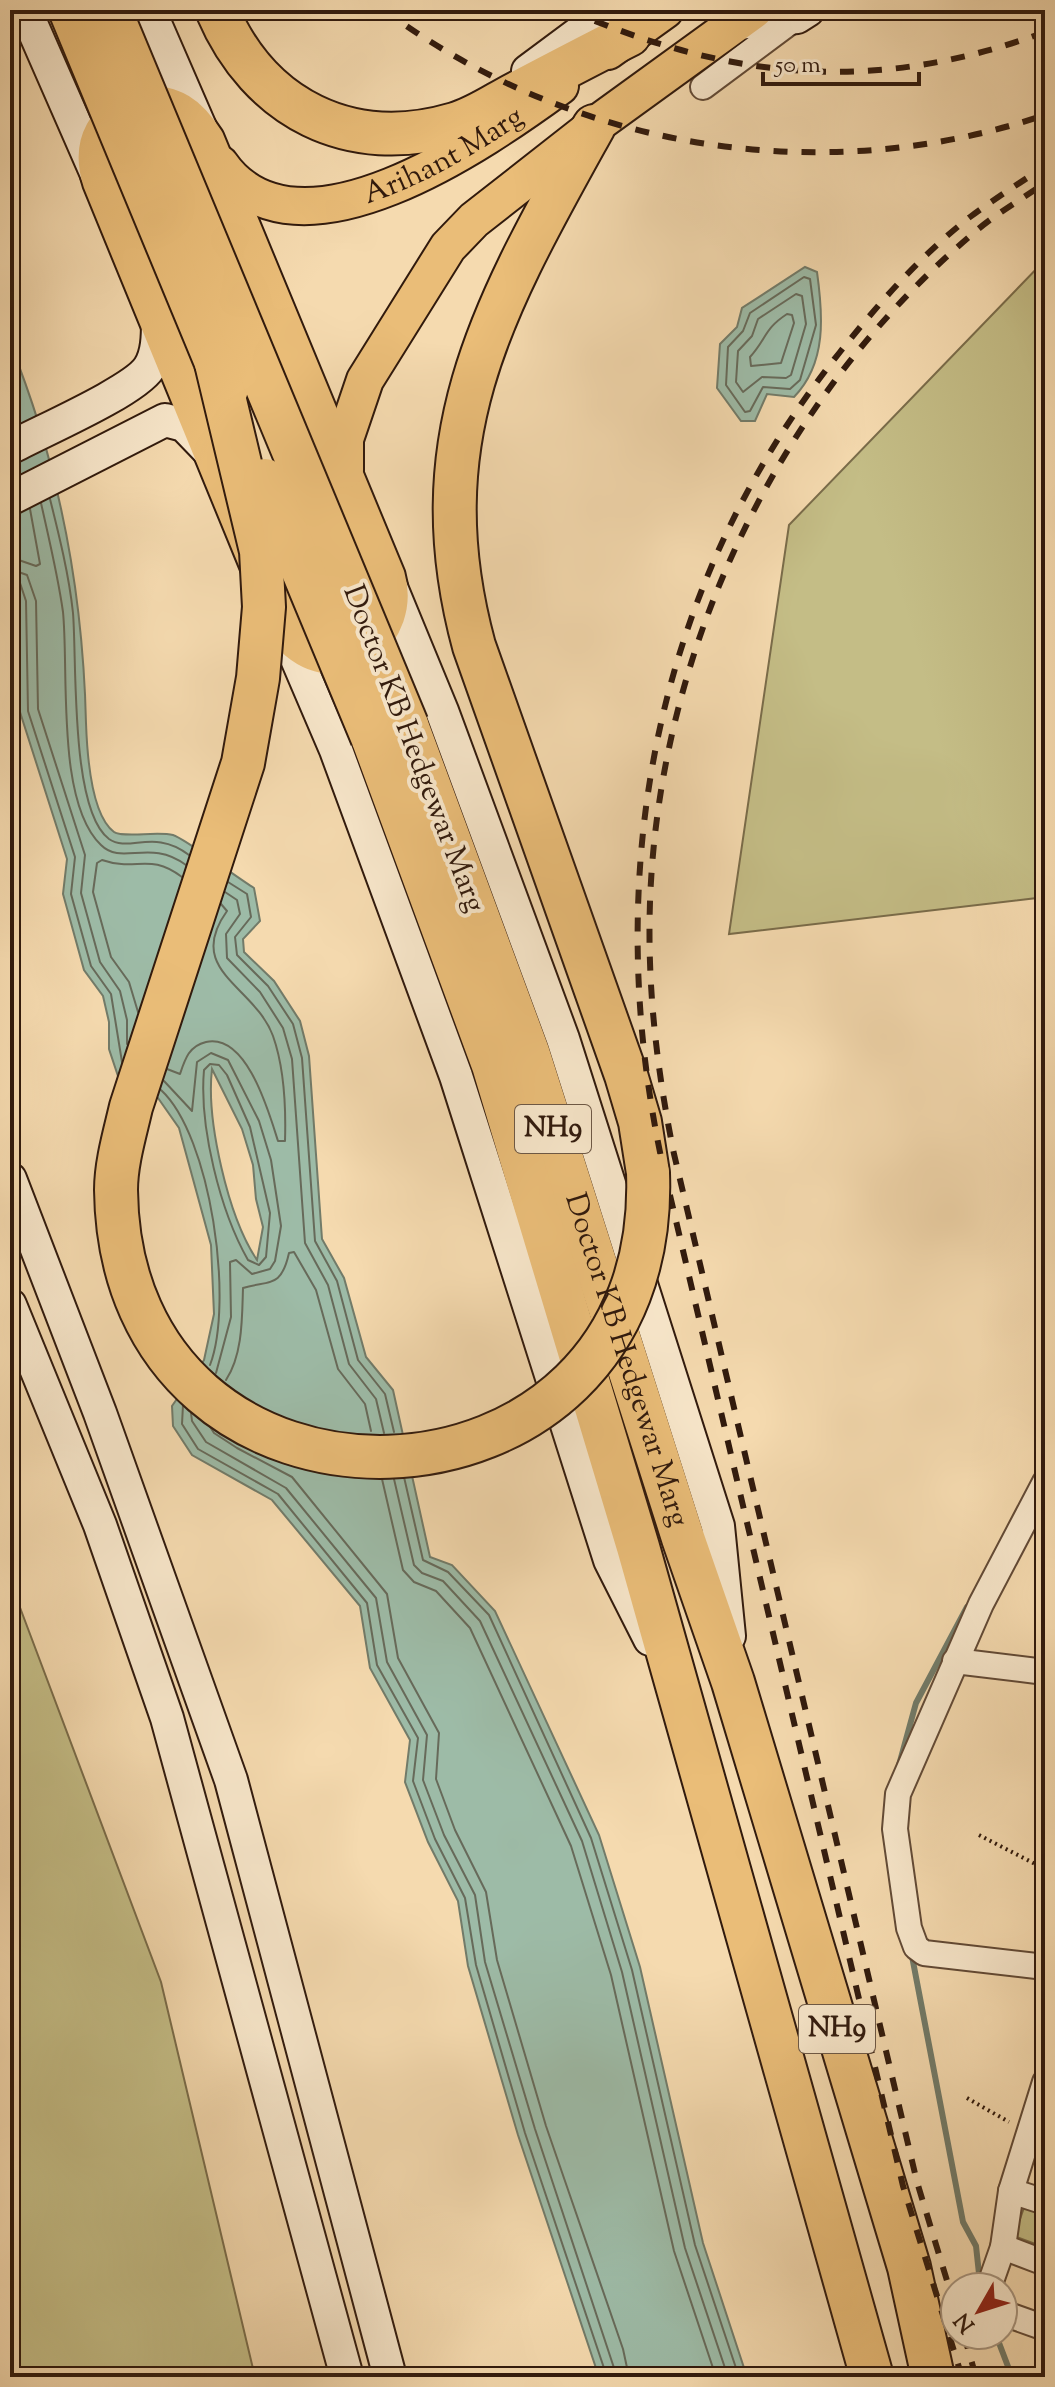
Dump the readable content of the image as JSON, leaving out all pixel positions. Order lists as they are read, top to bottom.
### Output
{
  "streets": {
    "highway": ["Doctor KB Hedgewar Marg", "NH9"],
    "main road": ["Arihant Marg"]
  },
  "scale_bar": "50 m",
  "north": "bottom left"
}
